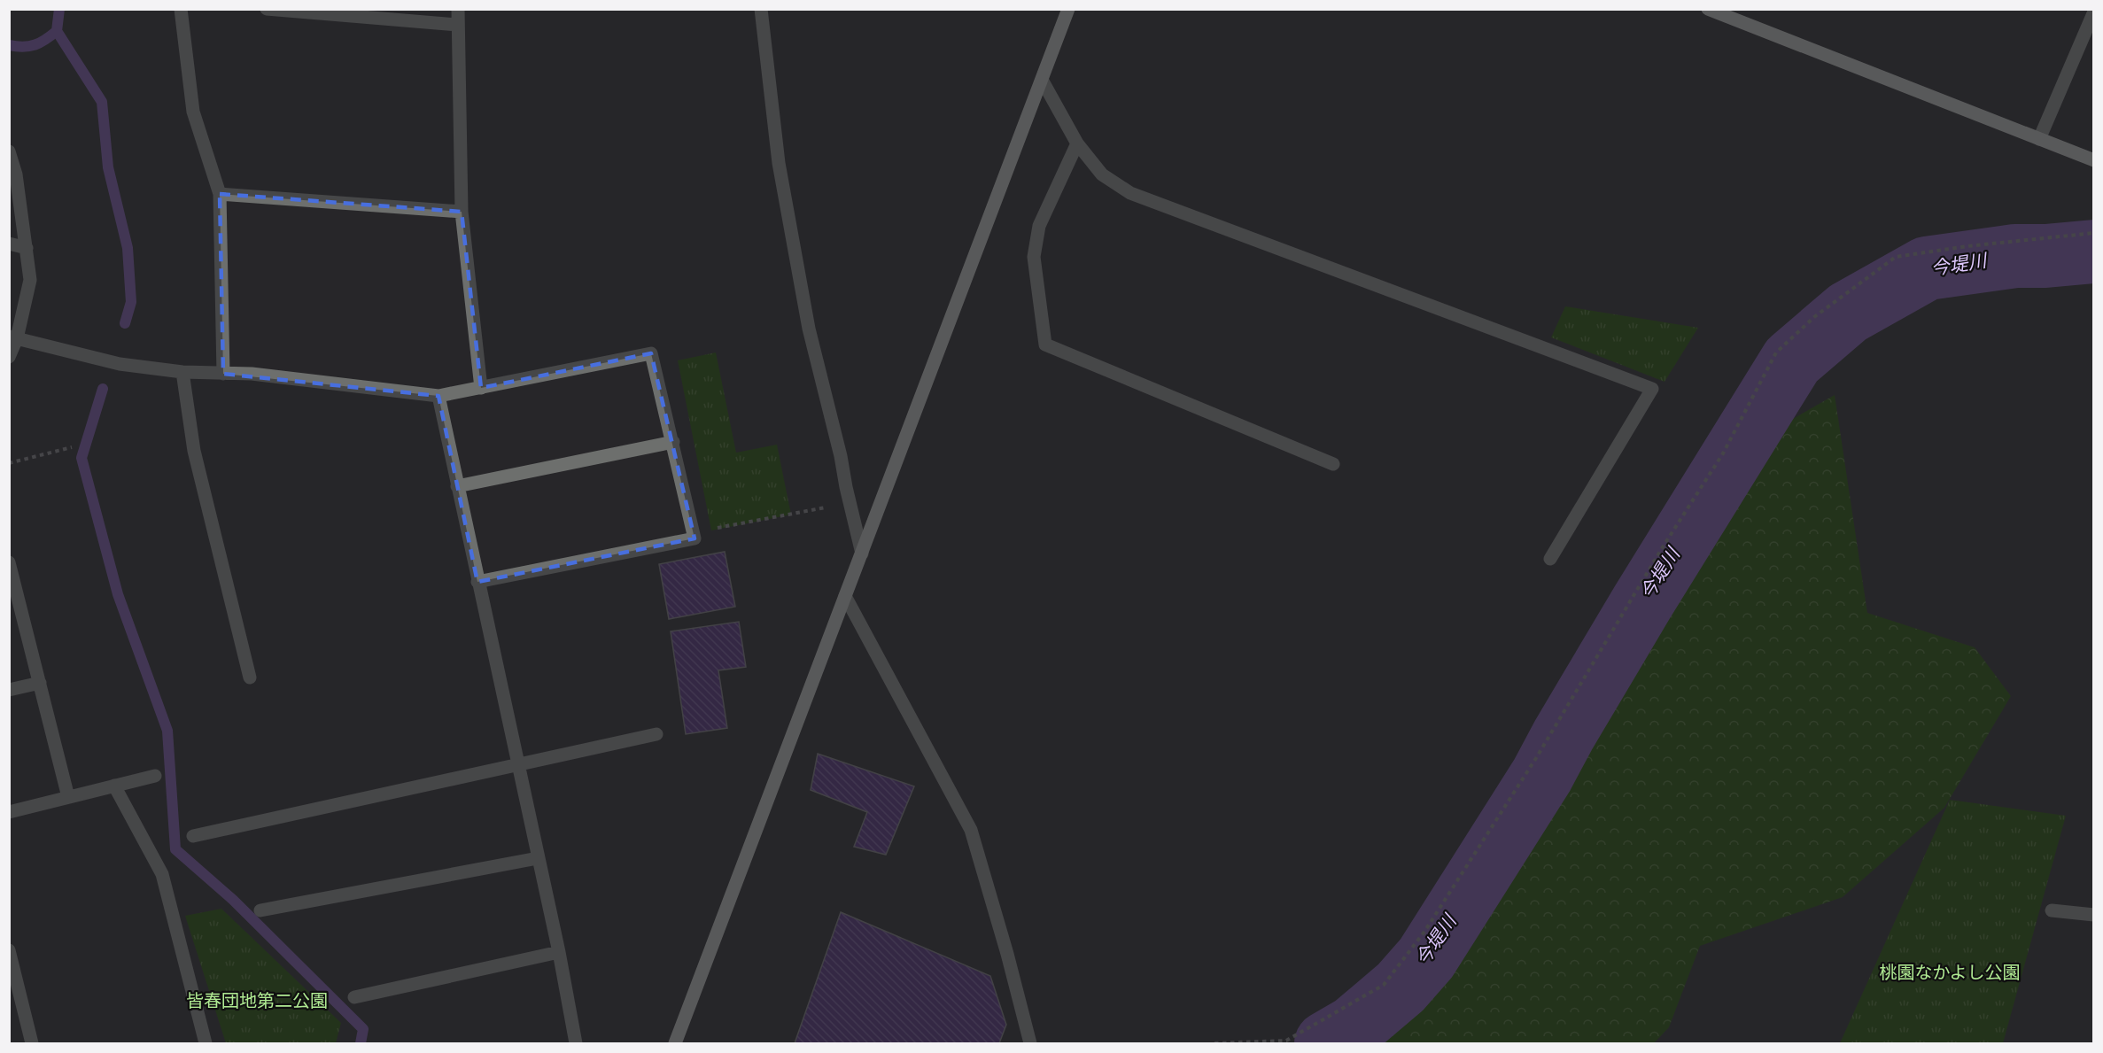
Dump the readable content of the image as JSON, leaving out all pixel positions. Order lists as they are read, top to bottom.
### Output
{
  "water": ["今堤川"],
  "parks": ["桃園なかよし公園", "皆春団地第二公園"]
}
